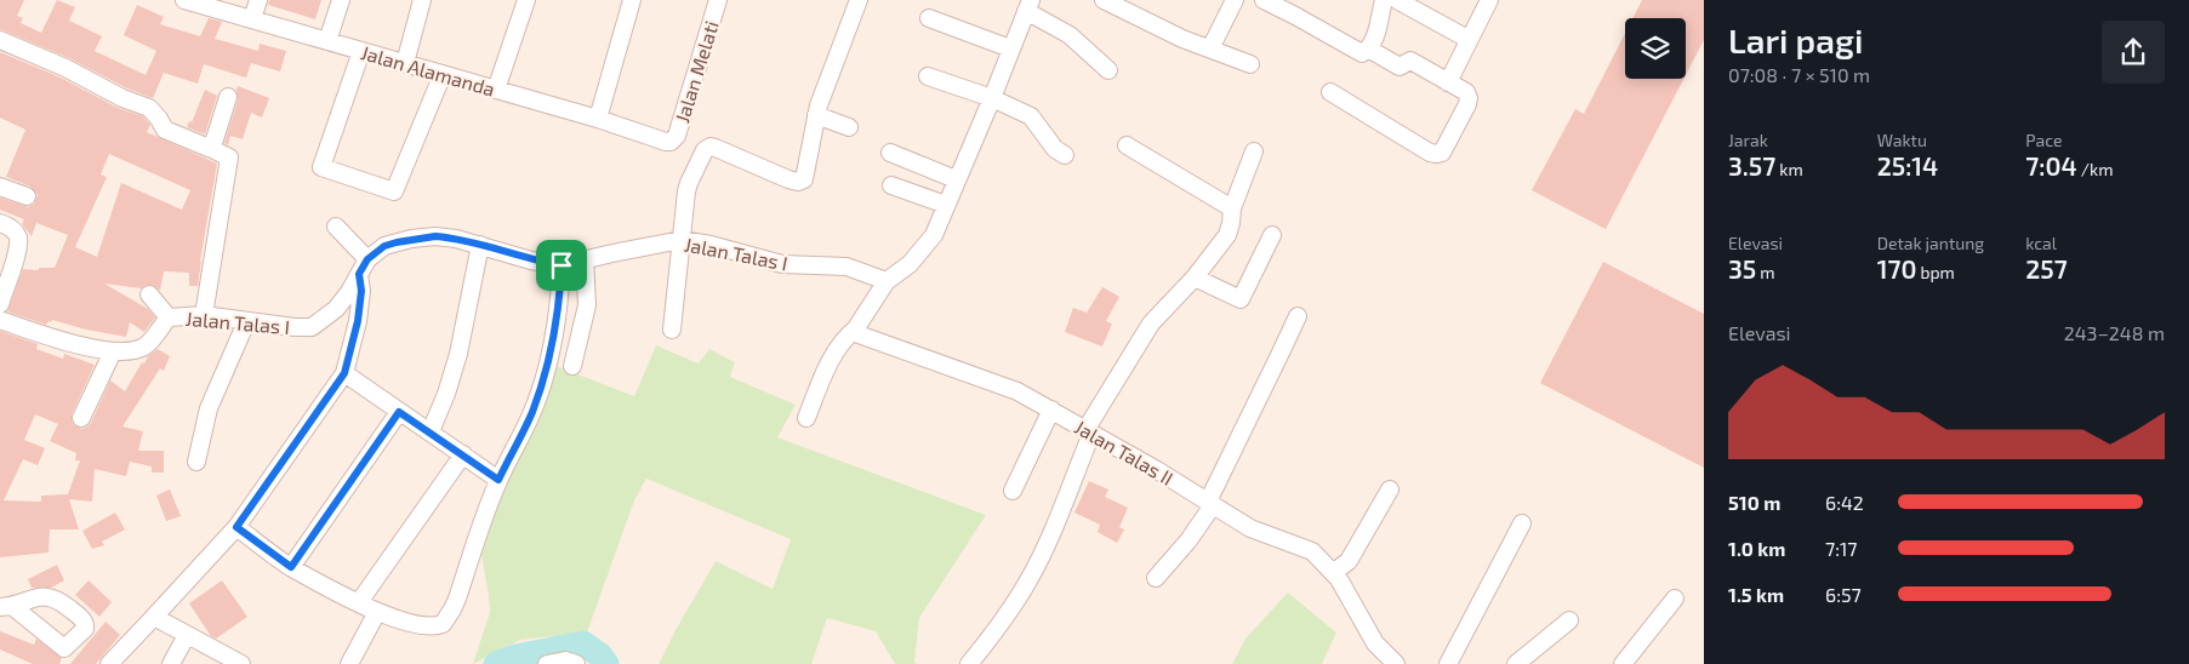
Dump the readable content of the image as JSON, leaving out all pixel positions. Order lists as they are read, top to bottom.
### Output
{
  "streets": {
    "street": [
      "Jalan Alamanda",
      "Jalan Melati",
      "Jalan Talas I",
      "Jalan Talas II"
    ]
  },
  "crossings": [
    ["Jalan Alamanda", "Jalan Melati"]
  ],
  "page": {
    "heading": ["Lari pagi", "07:08 · 7 × 510 m"],
    "stats": [
      ["Jarak", "3.57 km"],
      ["Waktu", "25:14"],
      ["Pace", "7:04 /km"],
      ["Elevasi", "35 m"],
      ["Detak jantung", "170 bpm"],
      ["kcal", "257"]
    ],
    "chart": ["Elevasi", "243–248 m"],
    "list": [
      {
        "name": "510 m",
        "note": "6:42"
      },
      {
        "name": "1.0 km",
        "note": "7:17"
      },
      {
        "name": "1.5 km",
        "note": "6:57"
      }
    ]
  }
}
